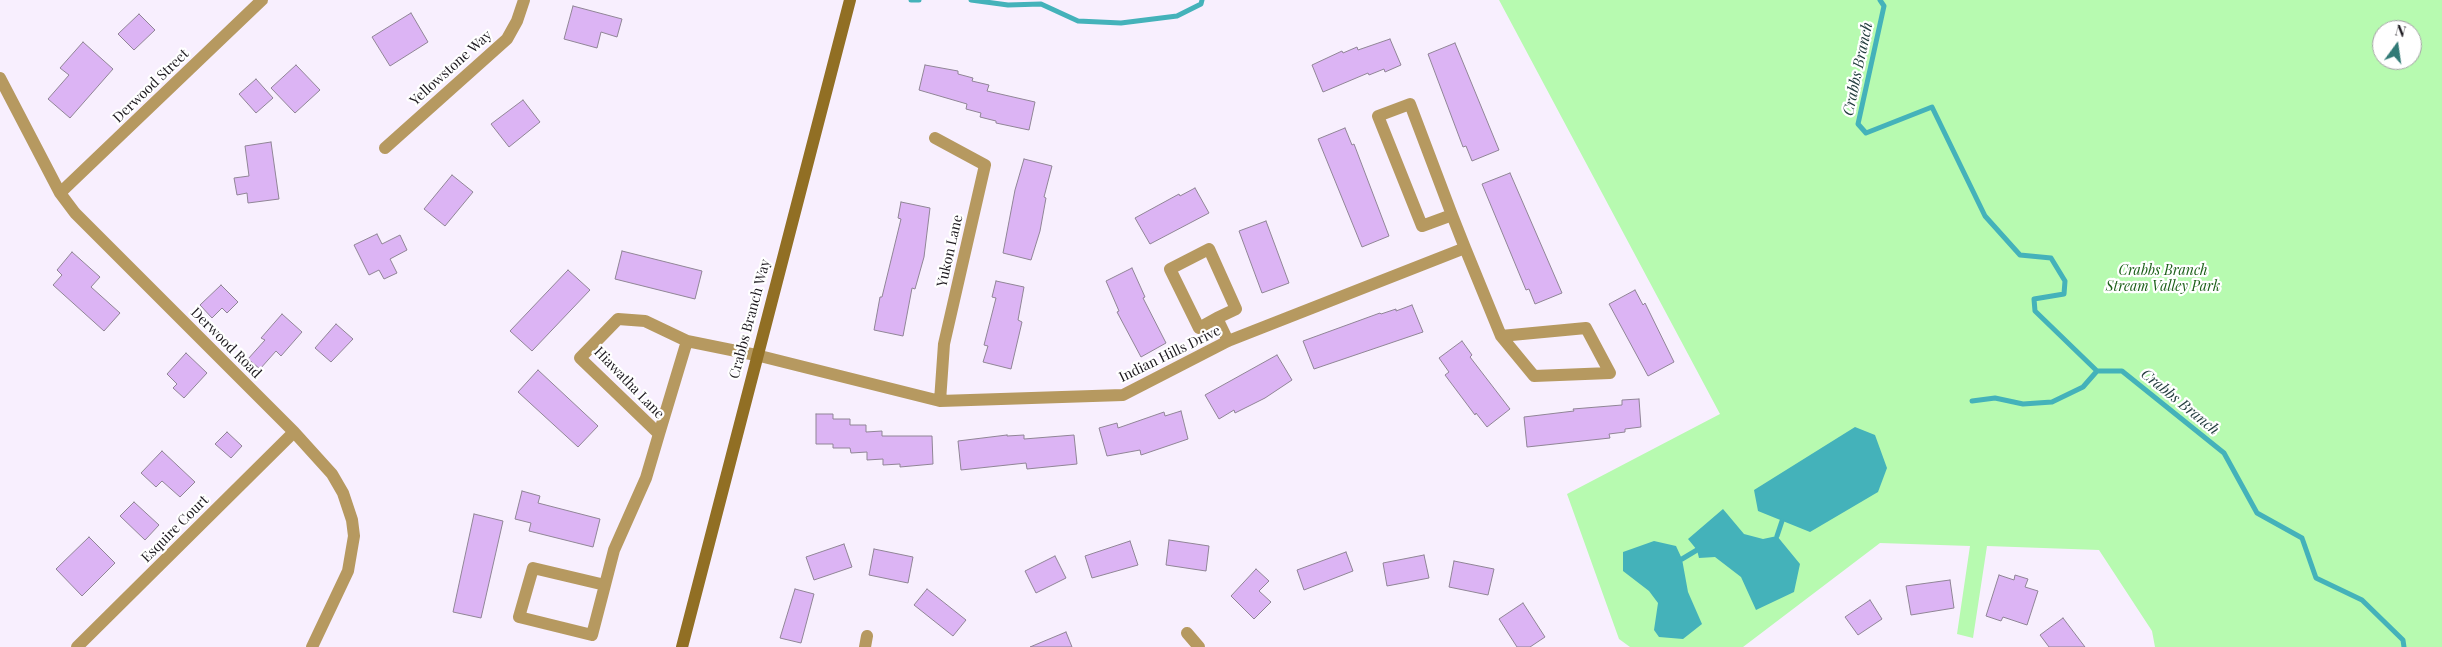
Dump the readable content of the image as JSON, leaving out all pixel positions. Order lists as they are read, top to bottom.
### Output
{
  "streets": {
    "street": [
      "Yellowstone Way",
      "Derwood Street",
      "Yukon Lane",
      "Crabbs Branch Way",
      "Derwood Road",
      "Indian Hills Drive",
      "Hiawatha Lane",
      "Esquire Court"
    ]
  },
  "crossings": [
    ["Derwood Street", "Derwood Road"],
    ["Yukon Lane", "Indian Hills Drive"],
    ["Crabbs Branch Way", "Indian Hills Drive"],
    ["Crabbs Branch Way", "Hiawatha Lane"],
    ["Derwood Road", "Esquire Court"],
    ["Indian Hills Drive", "Hiawatha Lane"]
  ],
  "water": ["Crabbs Branch"],
  "parks": ["Crabbs Branch Stream Valley Park"],
  "north": "top"
}
